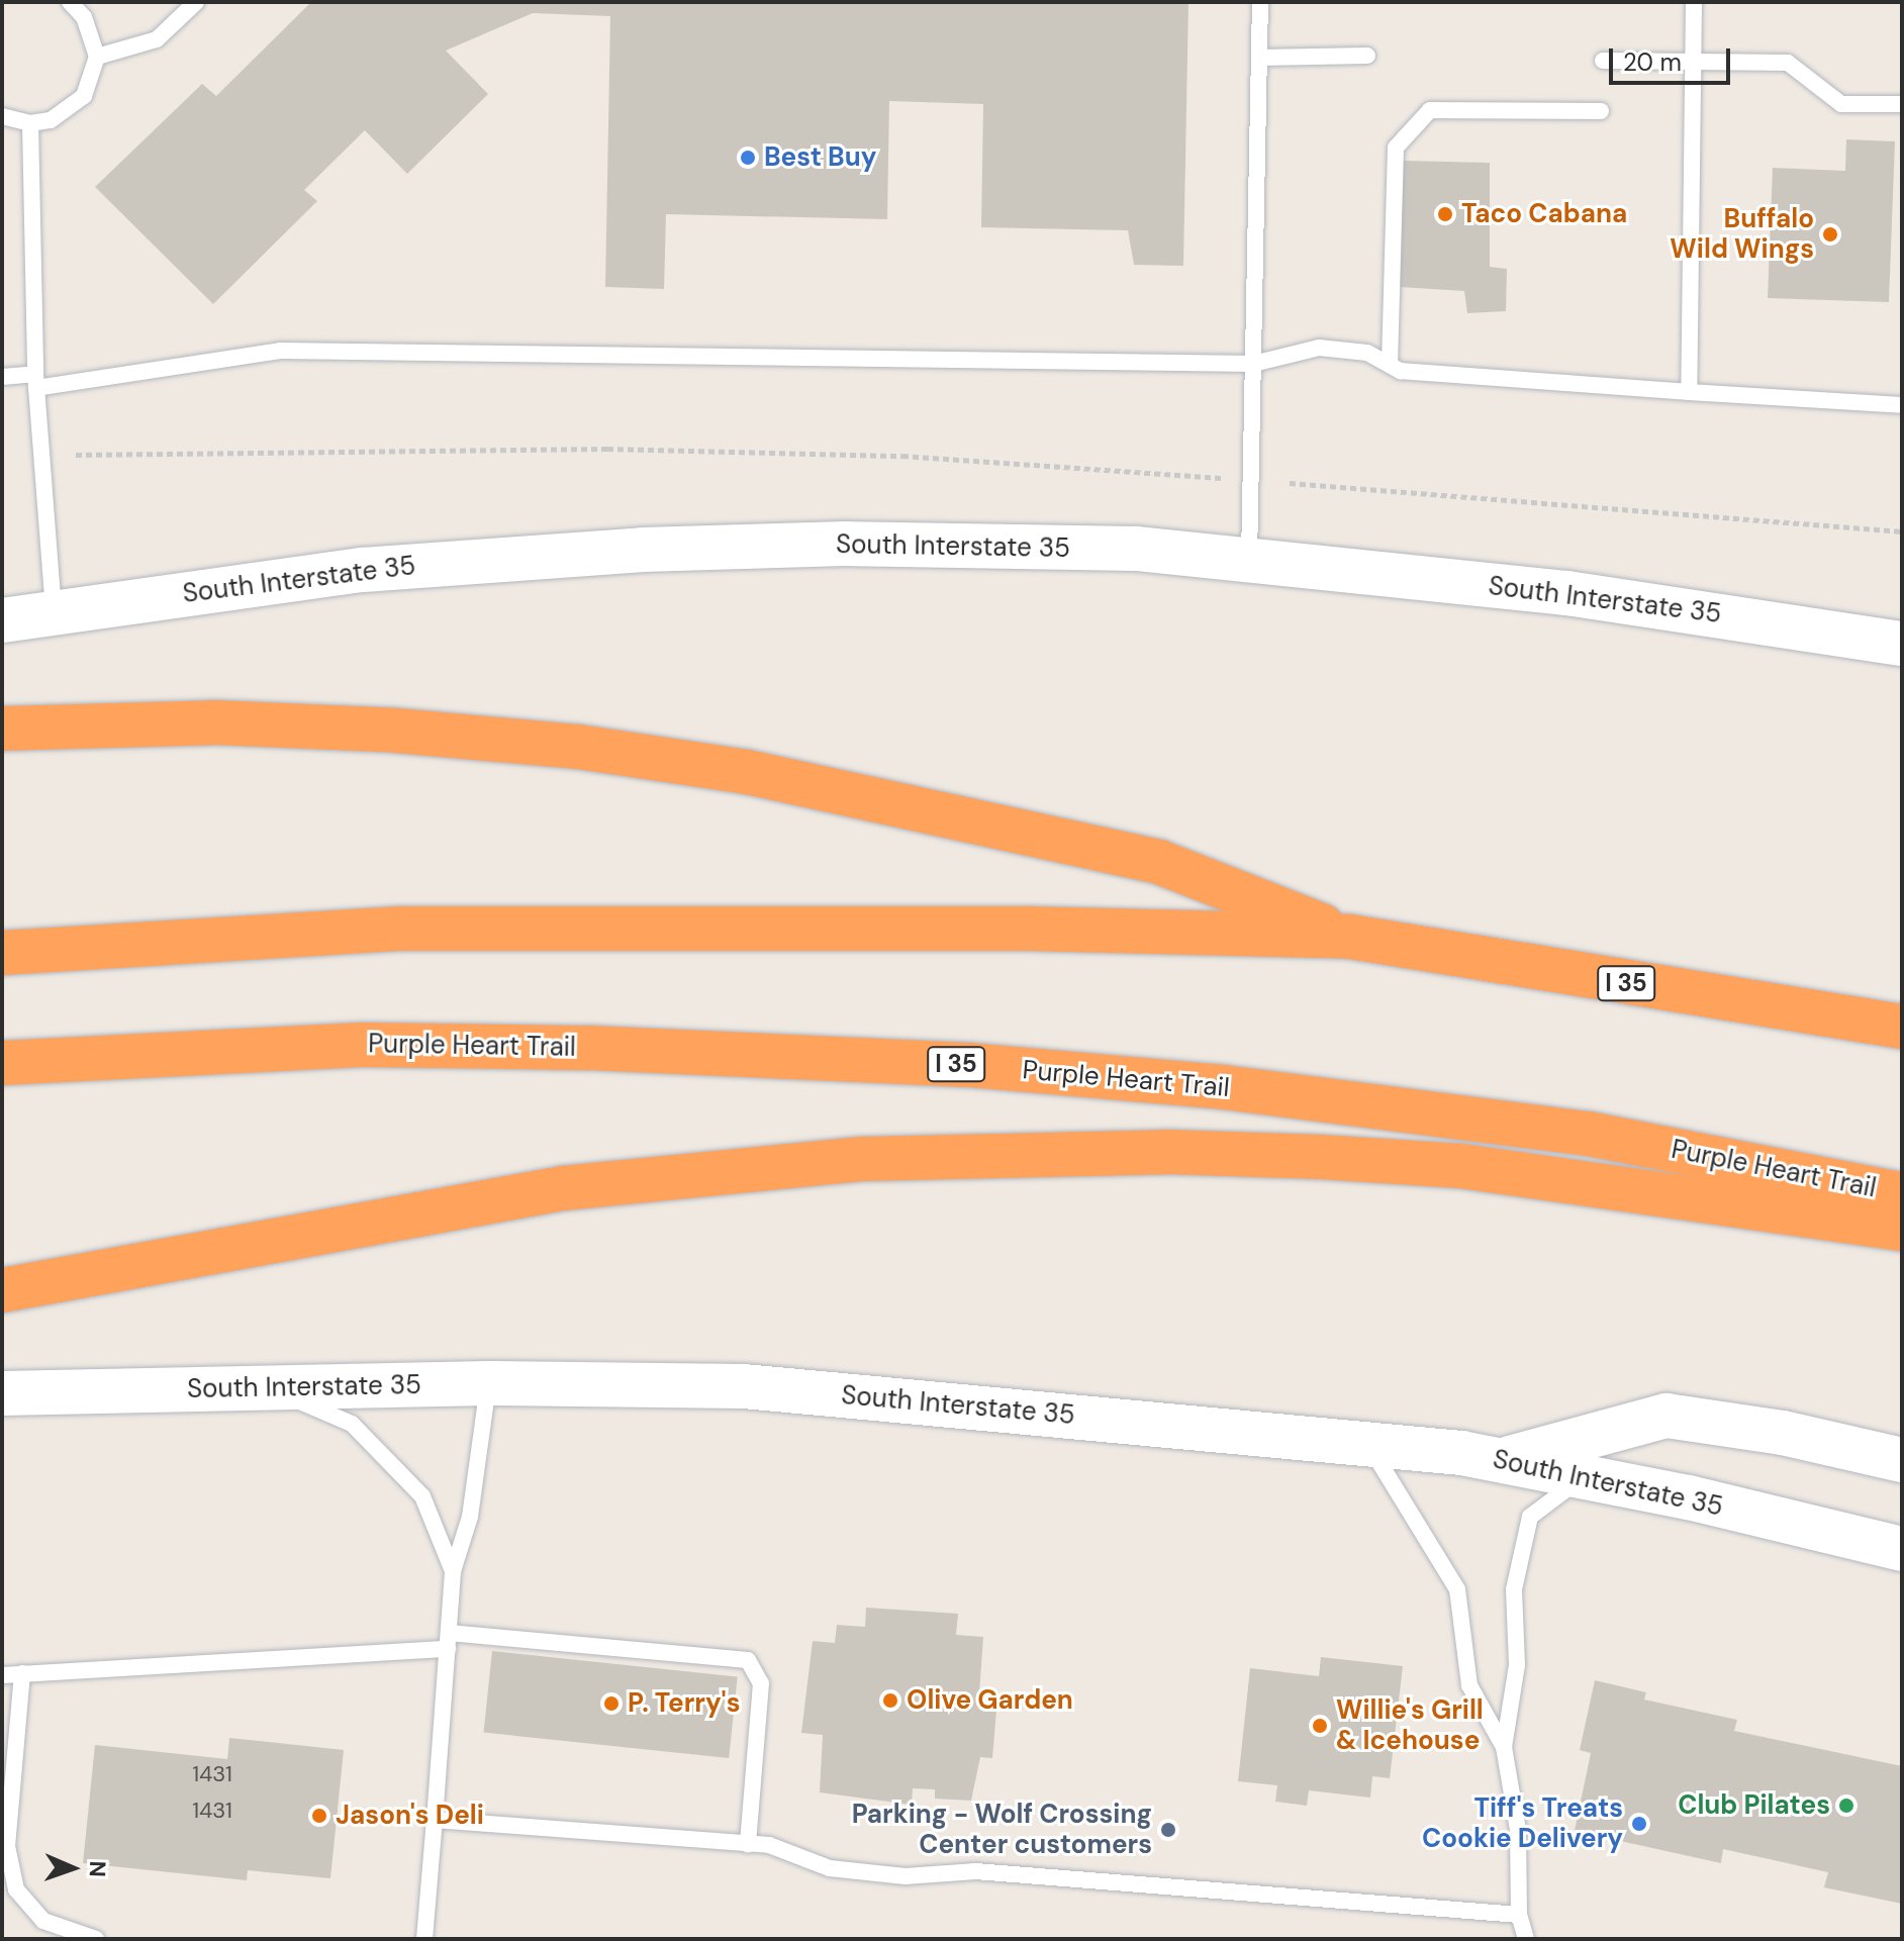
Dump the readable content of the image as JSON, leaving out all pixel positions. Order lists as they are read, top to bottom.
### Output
{
  "streets": {
    "highway": ["I 35", "Purple Heart Trail"],
    "main road": ["South Interstate 35"]
  },
  "places": [
    "Best Buy",
    "Taco Cabana",
    "Buffalo Wild Wings",
    "Olive Garden",
    "P. Terry's",
    "Willie's Grill & Icehouse",
    "Club Pilates",
    "Jason's Deli",
    "Tiff's Treats Cookie Delivery",
    "Parking - Wolf Crossing Center customers"
  ],
  "house_numbers": ["1431", "1431"],
  "scale_bar": "20 m",
  "north": "right"
}
